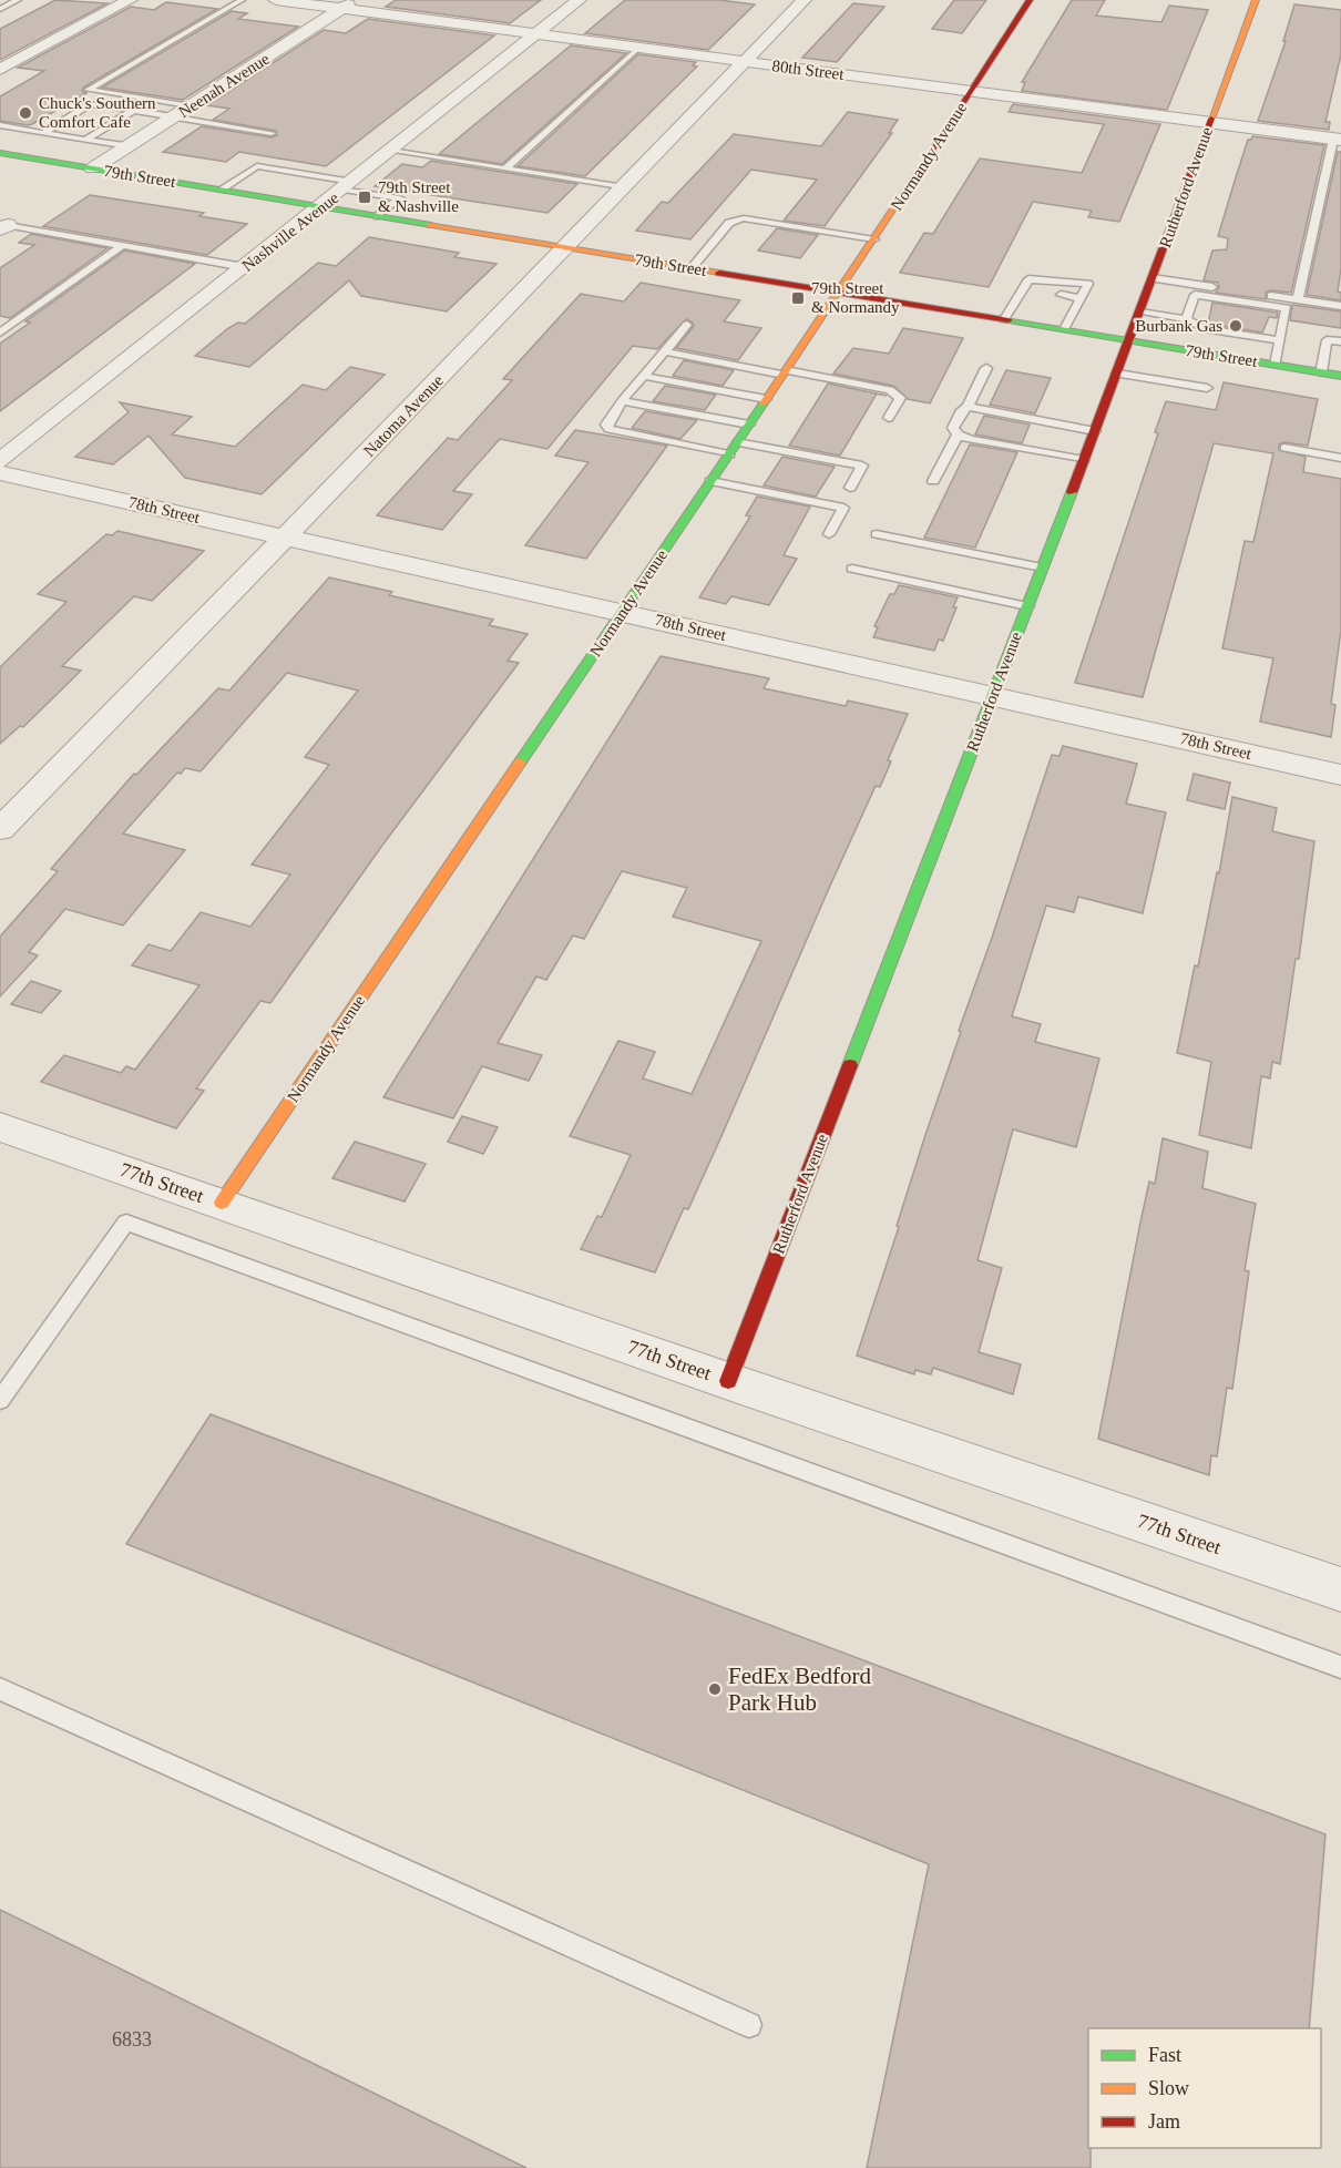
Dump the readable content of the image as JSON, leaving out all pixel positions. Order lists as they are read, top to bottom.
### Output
{
  "streets": {
    "street": [
      "80th Street",
      "Neenah Avenue",
      "Normandy Avenue",
      "79th Street",
      "Rutherford Avenue",
      "Nashville Avenue",
      "Natoma Avenue",
      "78th Street",
      "77th Street"
    ]
  },
  "crossings": [
    ["80th Street", "Neenah Avenue"],
    ["80th Street", "Normandy Avenue"],
    ["80th Street", "Rutherford Avenue"],
    ["80th Street", "Nashville Avenue"],
    ["80th Street", "Natoma Avenue"],
    ["Neenah Avenue", "79th Street"],
    ["Normandy Avenue", "79th Street"],
    ["Normandy Avenue", "78th Street"],
    ["Normandy Avenue", "77th Street"],
    ["79th Street", "Rutherford Avenue"],
    ["79th Street", "Nashville Avenue"],
    ["79th Street", "Natoma Avenue"],
    ["Rutherford Avenue", "78th Street"],
    ["Rutherford Avenue", "77th Street"],
    ["Natoma Avenue", "78th Street"]
  ],
  "places": {
    "other": ["Chuck's Southern Comfort Cafe", "Burbank Gas", "FedEx Bedford Park Hub"],
    "transit": ["79th Street & Nashville", "79th Street & Normandy"]
  },
  "house_numbers": ["6833"],
  "legend": ["Fast", "Slow", "Jam"]
}
